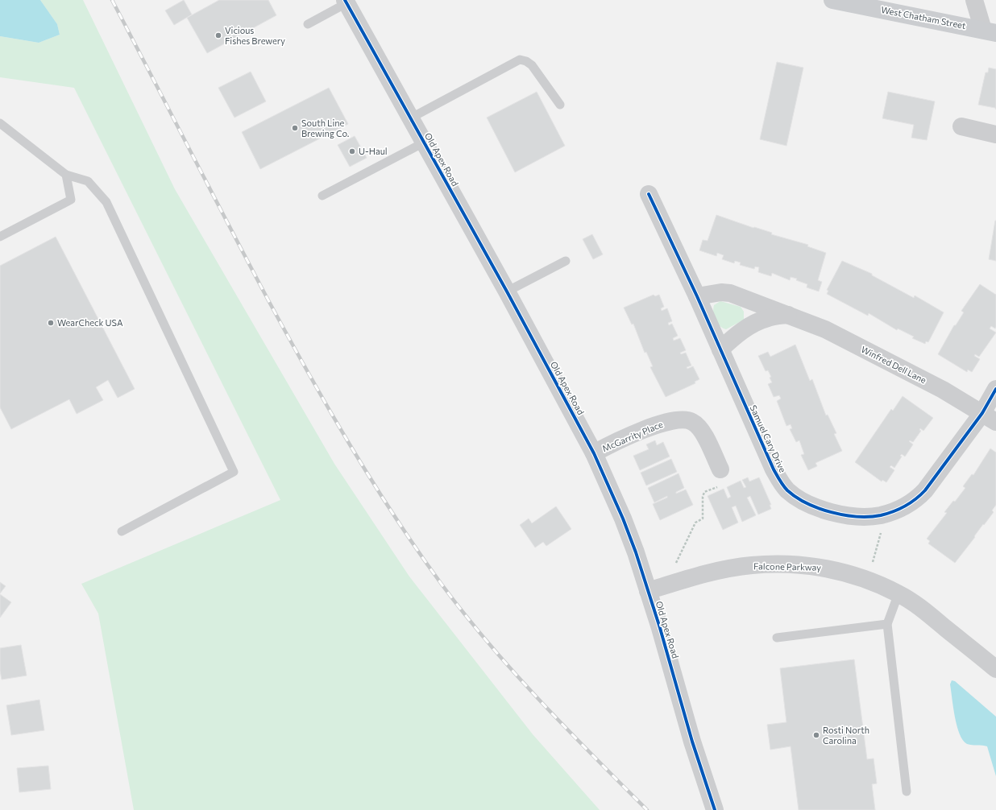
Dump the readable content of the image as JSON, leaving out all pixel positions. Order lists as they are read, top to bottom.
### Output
{
  "streets": {
    "main road": ["West Chatham Street"],
    "street": [
      "Old Apex Road",
      "Winfred Dell Lane",
      "McGarrity Place",
      "Samuel Cary Drive",
      "Falcone Parkway"
    ]
  },
  "crossings": [
    ["Old Apex Road", "McGarrity Place"],
    ["Old Apex Road", "Falcone Parkway"],
    ["Winfred Dell Lane", "Samuel Cary Drive"]
  ],
  "places": [
    "Vicious Fishes Brewery",
    "South Line Brewing Co.",
    "U-Haul",
    "WearCheck USA",
    "Rosti North Carolina"
  ]
}
